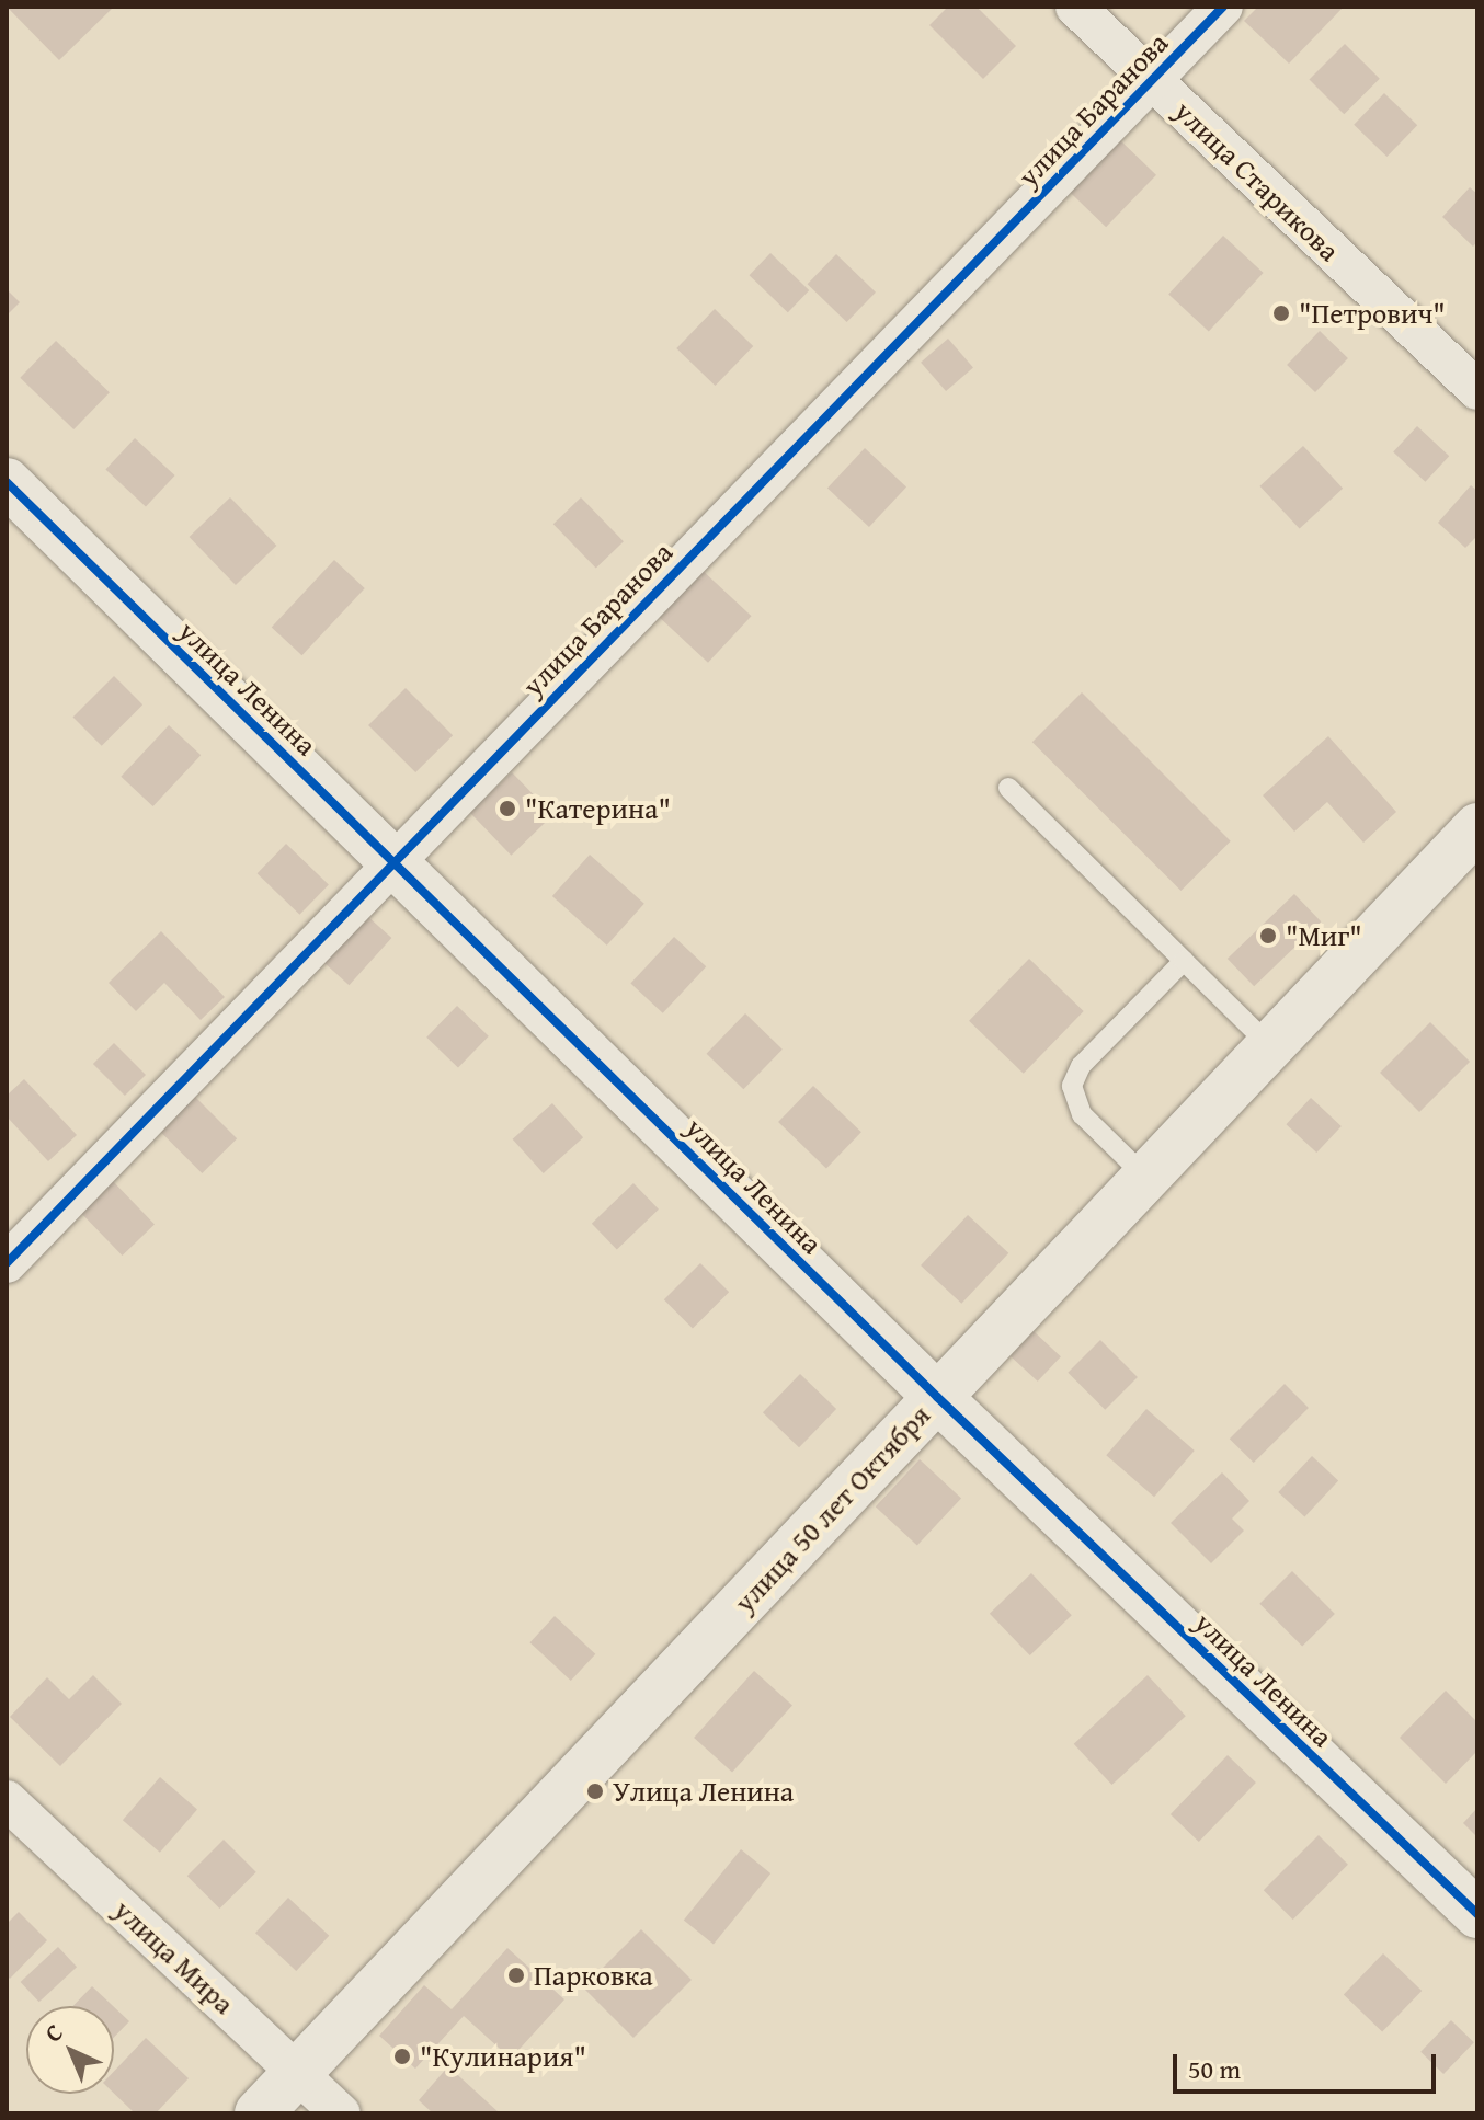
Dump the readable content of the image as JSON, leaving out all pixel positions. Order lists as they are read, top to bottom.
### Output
{
  "streets": {
    "street": [
      "улица Баранова",
      "улица Старикова",
      "улица Ленина",
      "улица 50 лет Октября",
      "улица Мира"
    ]
  },
  "crossings": [
    ["улица Баранова", "улица Старикова"],
    ["улица Баранова", "улица Ленина"],
    ["улица Ленина", "улица 50 лет Октября"],
    ["улица 50 лет Октября", "улица Мира"]
  ],
  "places": [
    "\"Петрович\"",
    "\"Катерина\"",
    "\"Миг\"",
    "Улица Ленина",
    "Парковка",
    "\"Кулинария\""
  ],
  "scale_bar": "50 m",
  "north": "top left"
}
